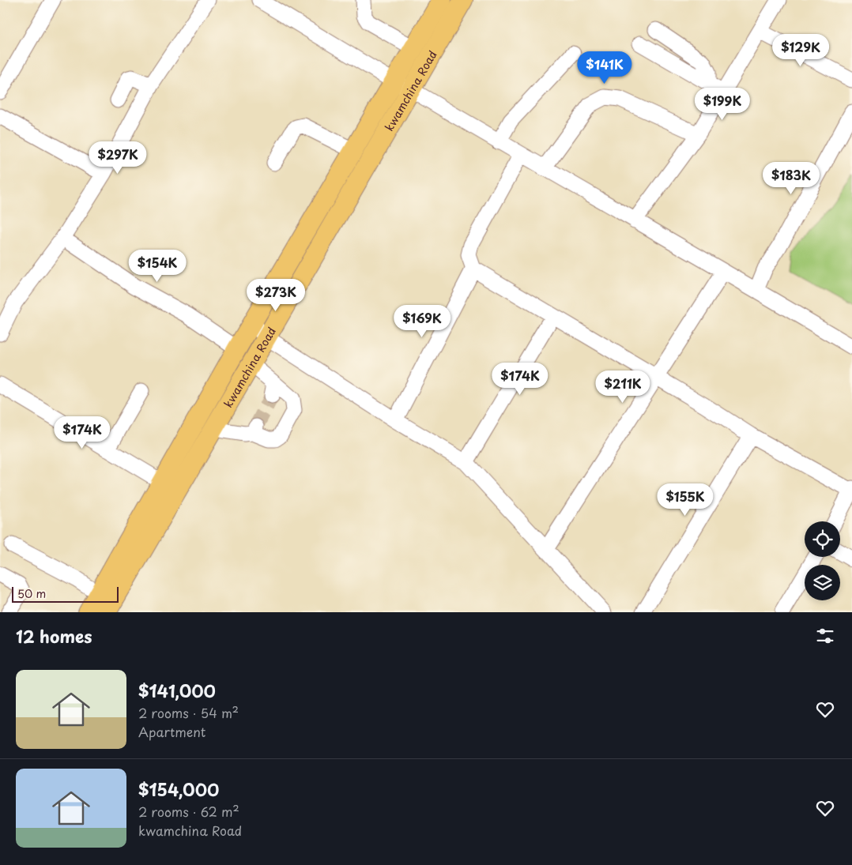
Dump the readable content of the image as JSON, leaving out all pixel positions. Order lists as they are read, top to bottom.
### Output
{
  "streets": {
    "main road": ["kwamchina Road"]
  },
  "scale_bar": "50 m",
  "page": {
    "price": [
      "$129K",
      "$141K",
      "$199K",
      "$297K",
      "$183K",
      "$154K",
      "$273K",
      "$169K",
      "$174K",
      "$211K",
      "$174K",
      "$155K"
    ],
    "scale": "50 m",
    "heading": "12 homes",
    "list": [
      {
        "name": "$141,000",
        "note": "2 rooms · 54 m² · Apartment"
      },
      {
        "name": "$154,000",
        "note": "2 rooms · 62 m² · kwamchina Road"
      }
    ]
  }
}
